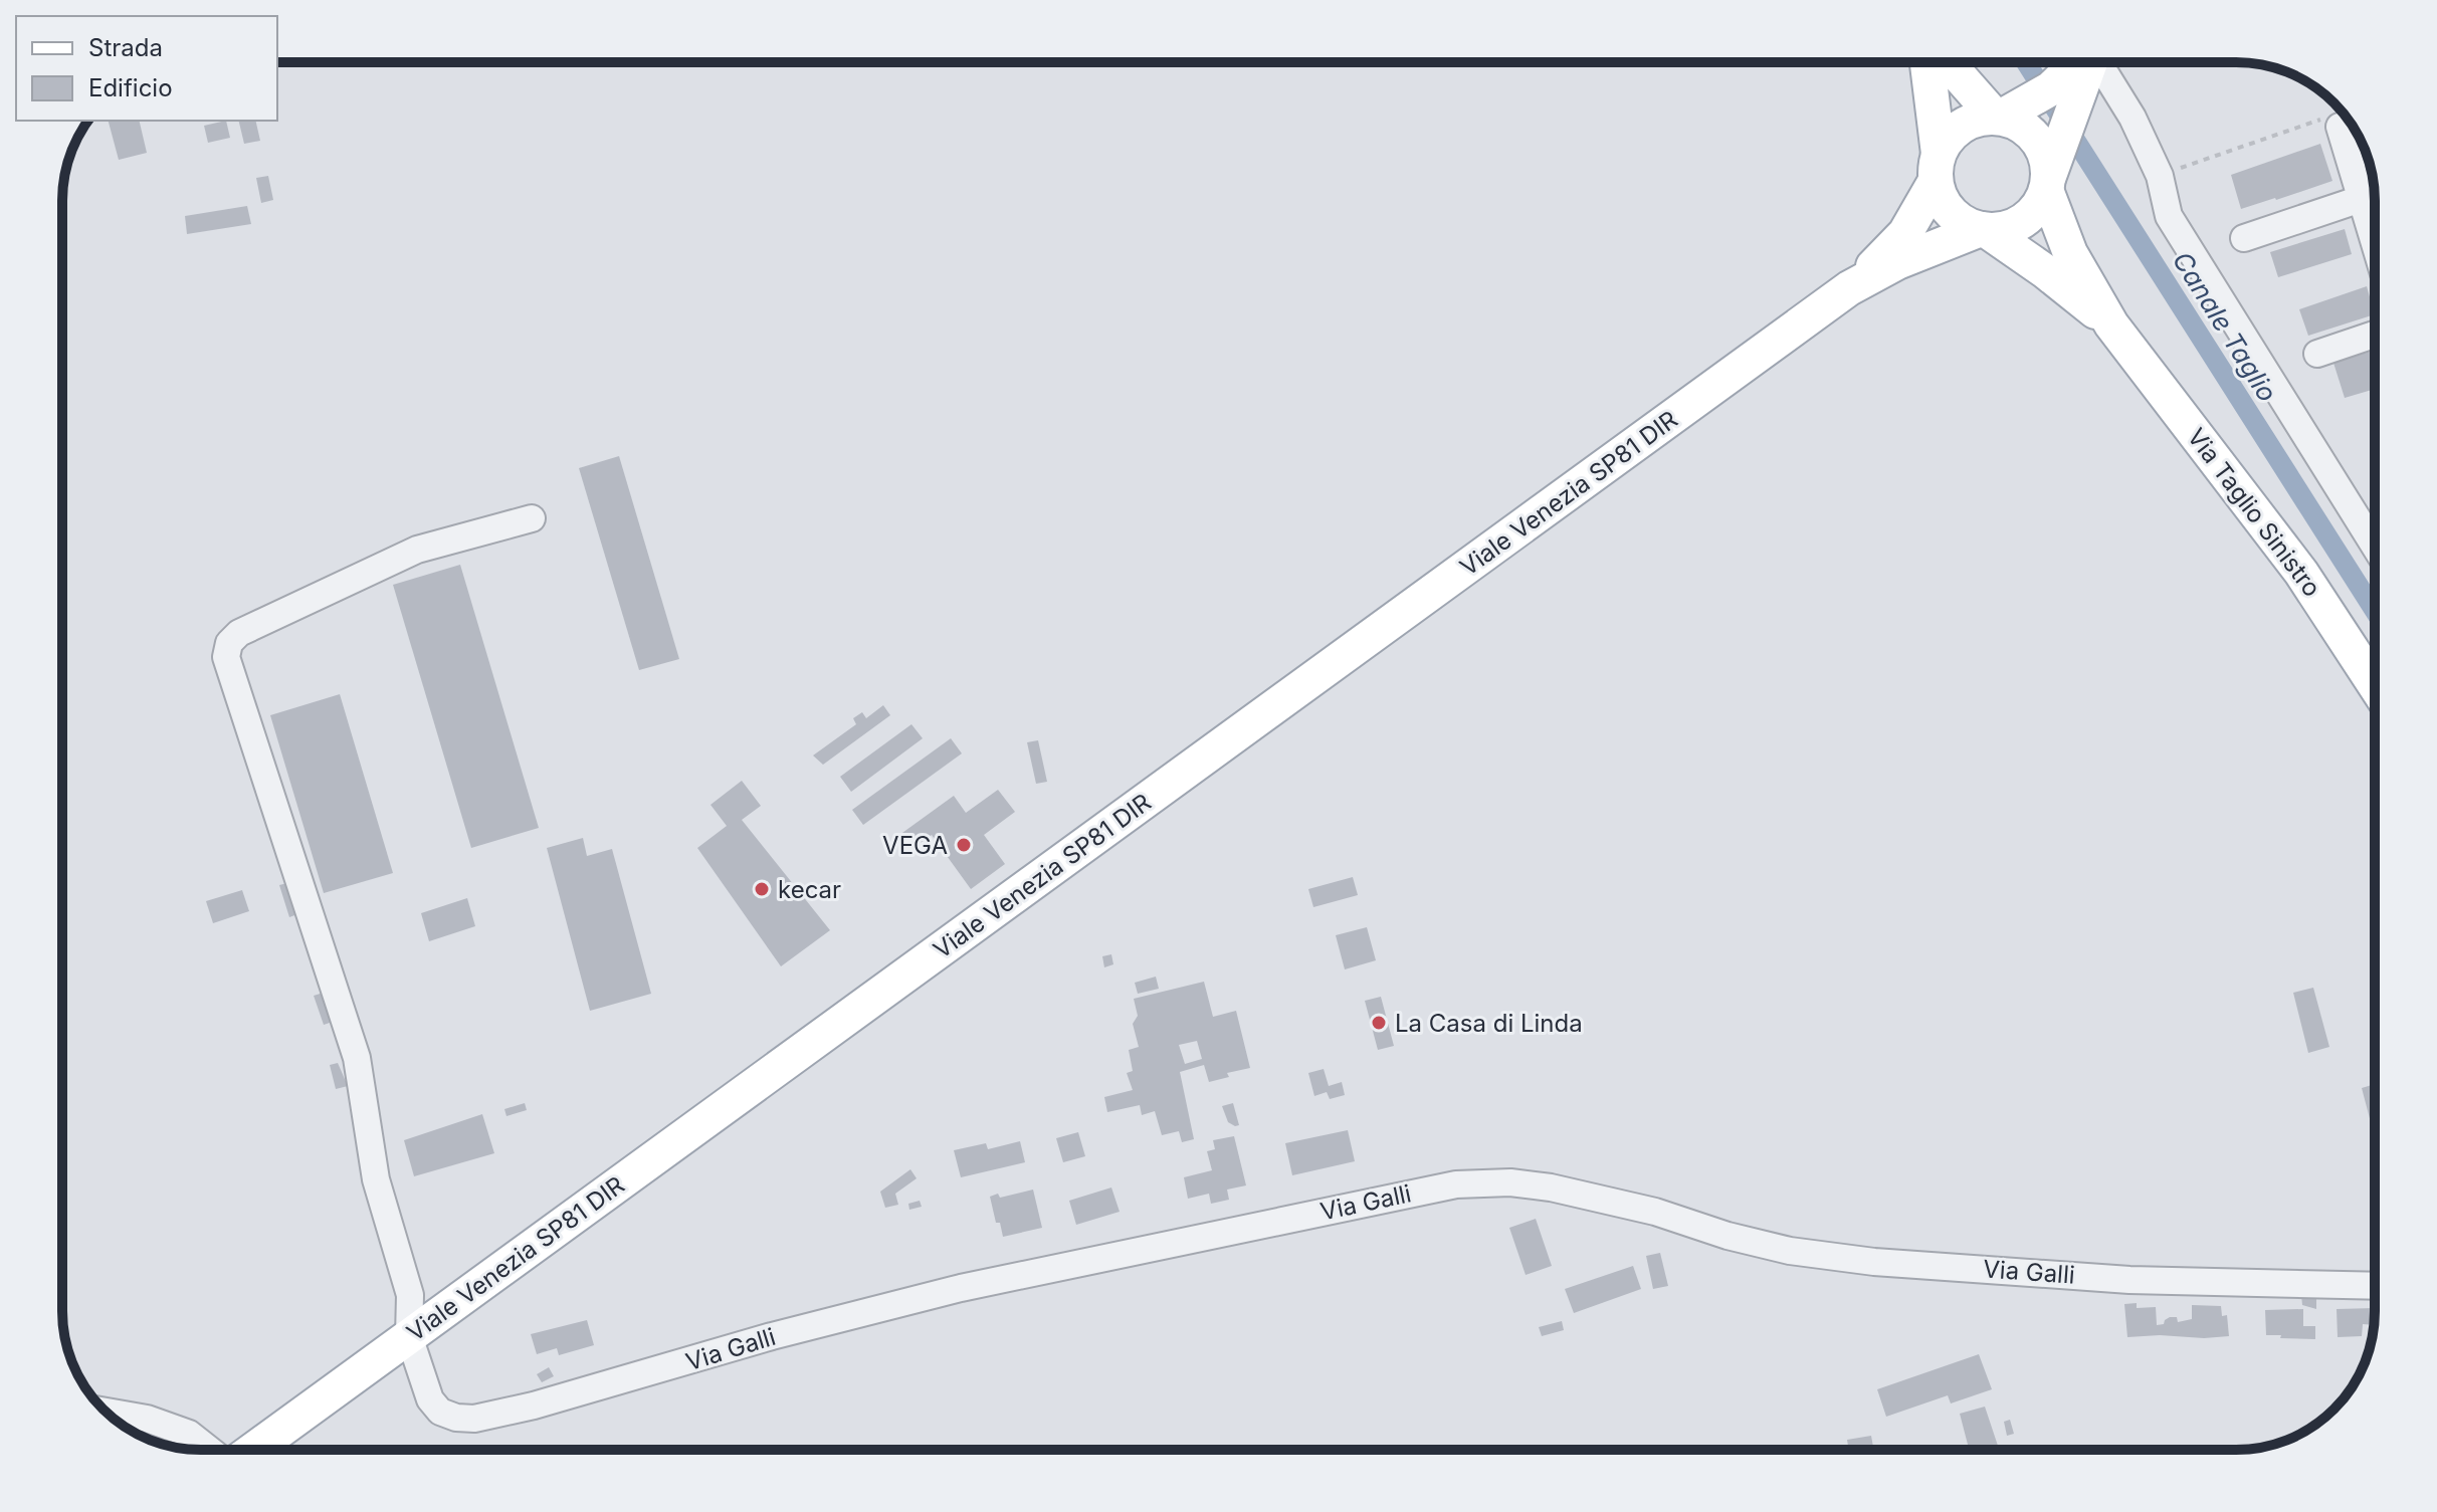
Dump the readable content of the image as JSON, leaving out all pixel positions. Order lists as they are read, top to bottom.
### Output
{
  "streets": {
    "main road": ["Viale Venezia SP81 DIR", "Via Taglio Sinistro"],
    "street": ["Via Galli"]
  },
  "crossings": [
    ["Viale Venezia SP81 DIR", "Via Galli"]
  ],
  "water": ["Canale Taglio"],
  "places": ["VEGA", "kecar", "La Casa di Linda"],
  "legend": ["Strada", "Edificio"]
}
